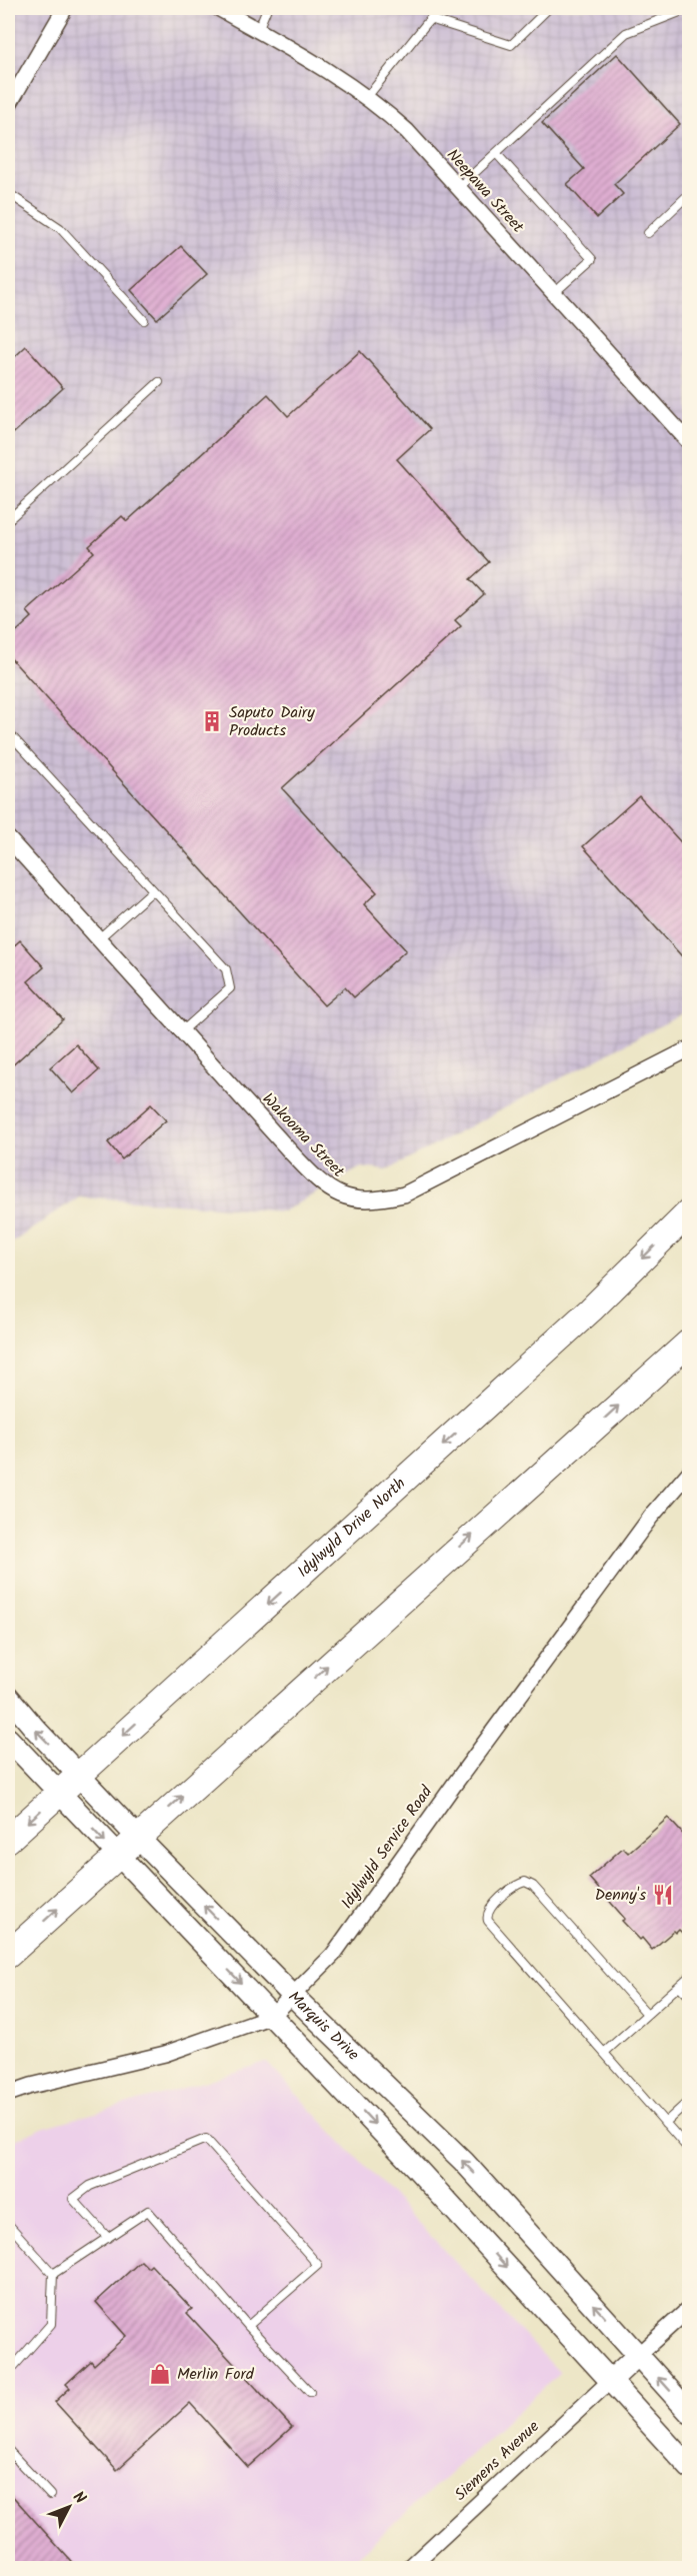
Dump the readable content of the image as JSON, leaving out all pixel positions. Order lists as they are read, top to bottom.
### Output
{
  "streets": {
    "highway": ["Idylwyld Drive North"],
    "main road": ["Marquis Drive"],
    "street": [
      "Neepawa Street",
      "Wakooma Street",
      "Idylwyld Service Road",
      "Siemens Avenue"
    ]
  },
  "crossings": [
    ["Idylwyld Drive North", "Marquis Drive"],
    ["Idylwyld Service Road", "Marquis Drive"],
    ["Marquis Drive", "Siemens Avenue"]
  ],
  "places": {
    "building": ["Saputo Dairy Products"],
    "restaurant": ["Denny's"],
    "shop": ["Merlin Ford"]
  },
  "north": "top right"
}
